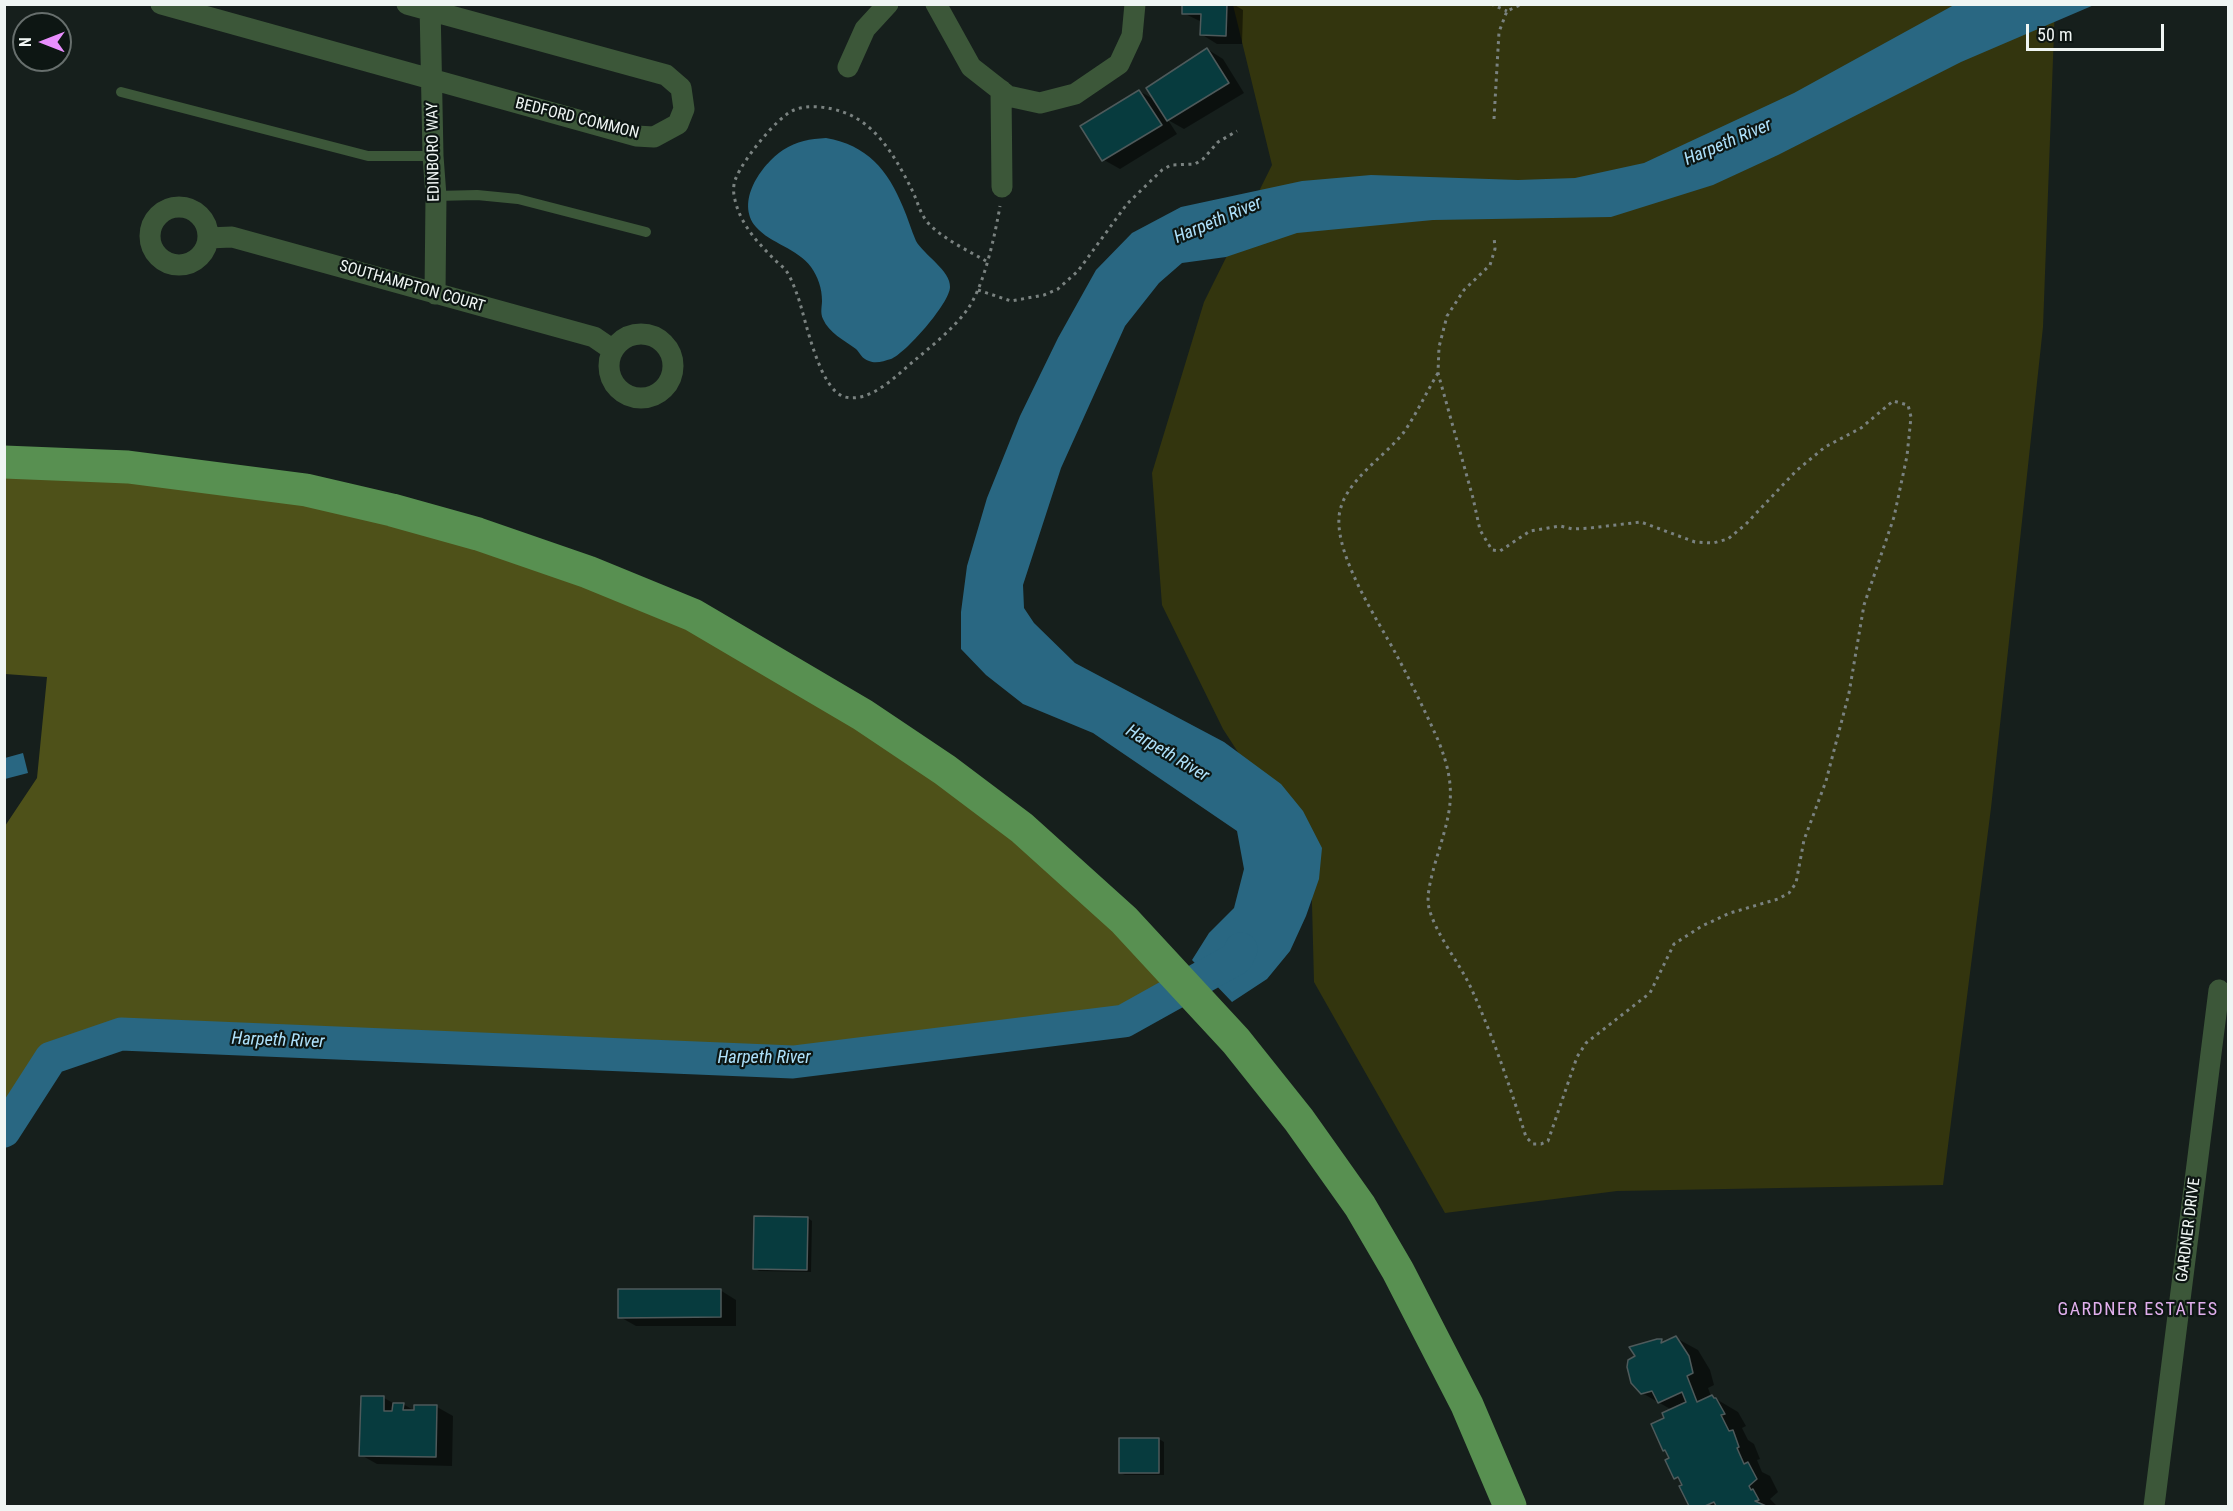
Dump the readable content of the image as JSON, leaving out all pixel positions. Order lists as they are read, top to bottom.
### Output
{
  "streets": {
    "street": [
      "BEDFORD COMMON",
      "EDINBORO WAY",
      "SOUTHAMPTON COURT",
      "GARDNER DRIVE"
    ]
  },
  "crossings": [
    ["BEDFORD COMMON", "EDINBORO WAY"],
    ["EDINBORO WAY", "SOUTHAMPTON COURT"]
  ],
  "districts": ["GARDNER ESTATES"],
  "water": ["Harpeth River"],
  "scale_bar": "50 m",
  "north": "left"
}
